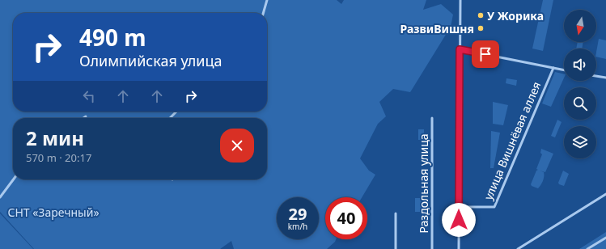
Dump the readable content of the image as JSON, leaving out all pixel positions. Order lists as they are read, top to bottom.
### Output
{
  "streets": {
    "street": ["улица Вишнёвая аллея", "Раздольная улица"]
  },
  "parks": ["СНТ «Заречный»"],
  "places": ["У Жорика", "РазвиВишня"],
  "north": "bottom",
  "page": {
    "turn": ["490 m", "Олимпийская улица"],
    "heading": ["2 мин", "570 m · 20:17"],
    "speed": "29 km/h",
    "limit": "40"
  }
}
